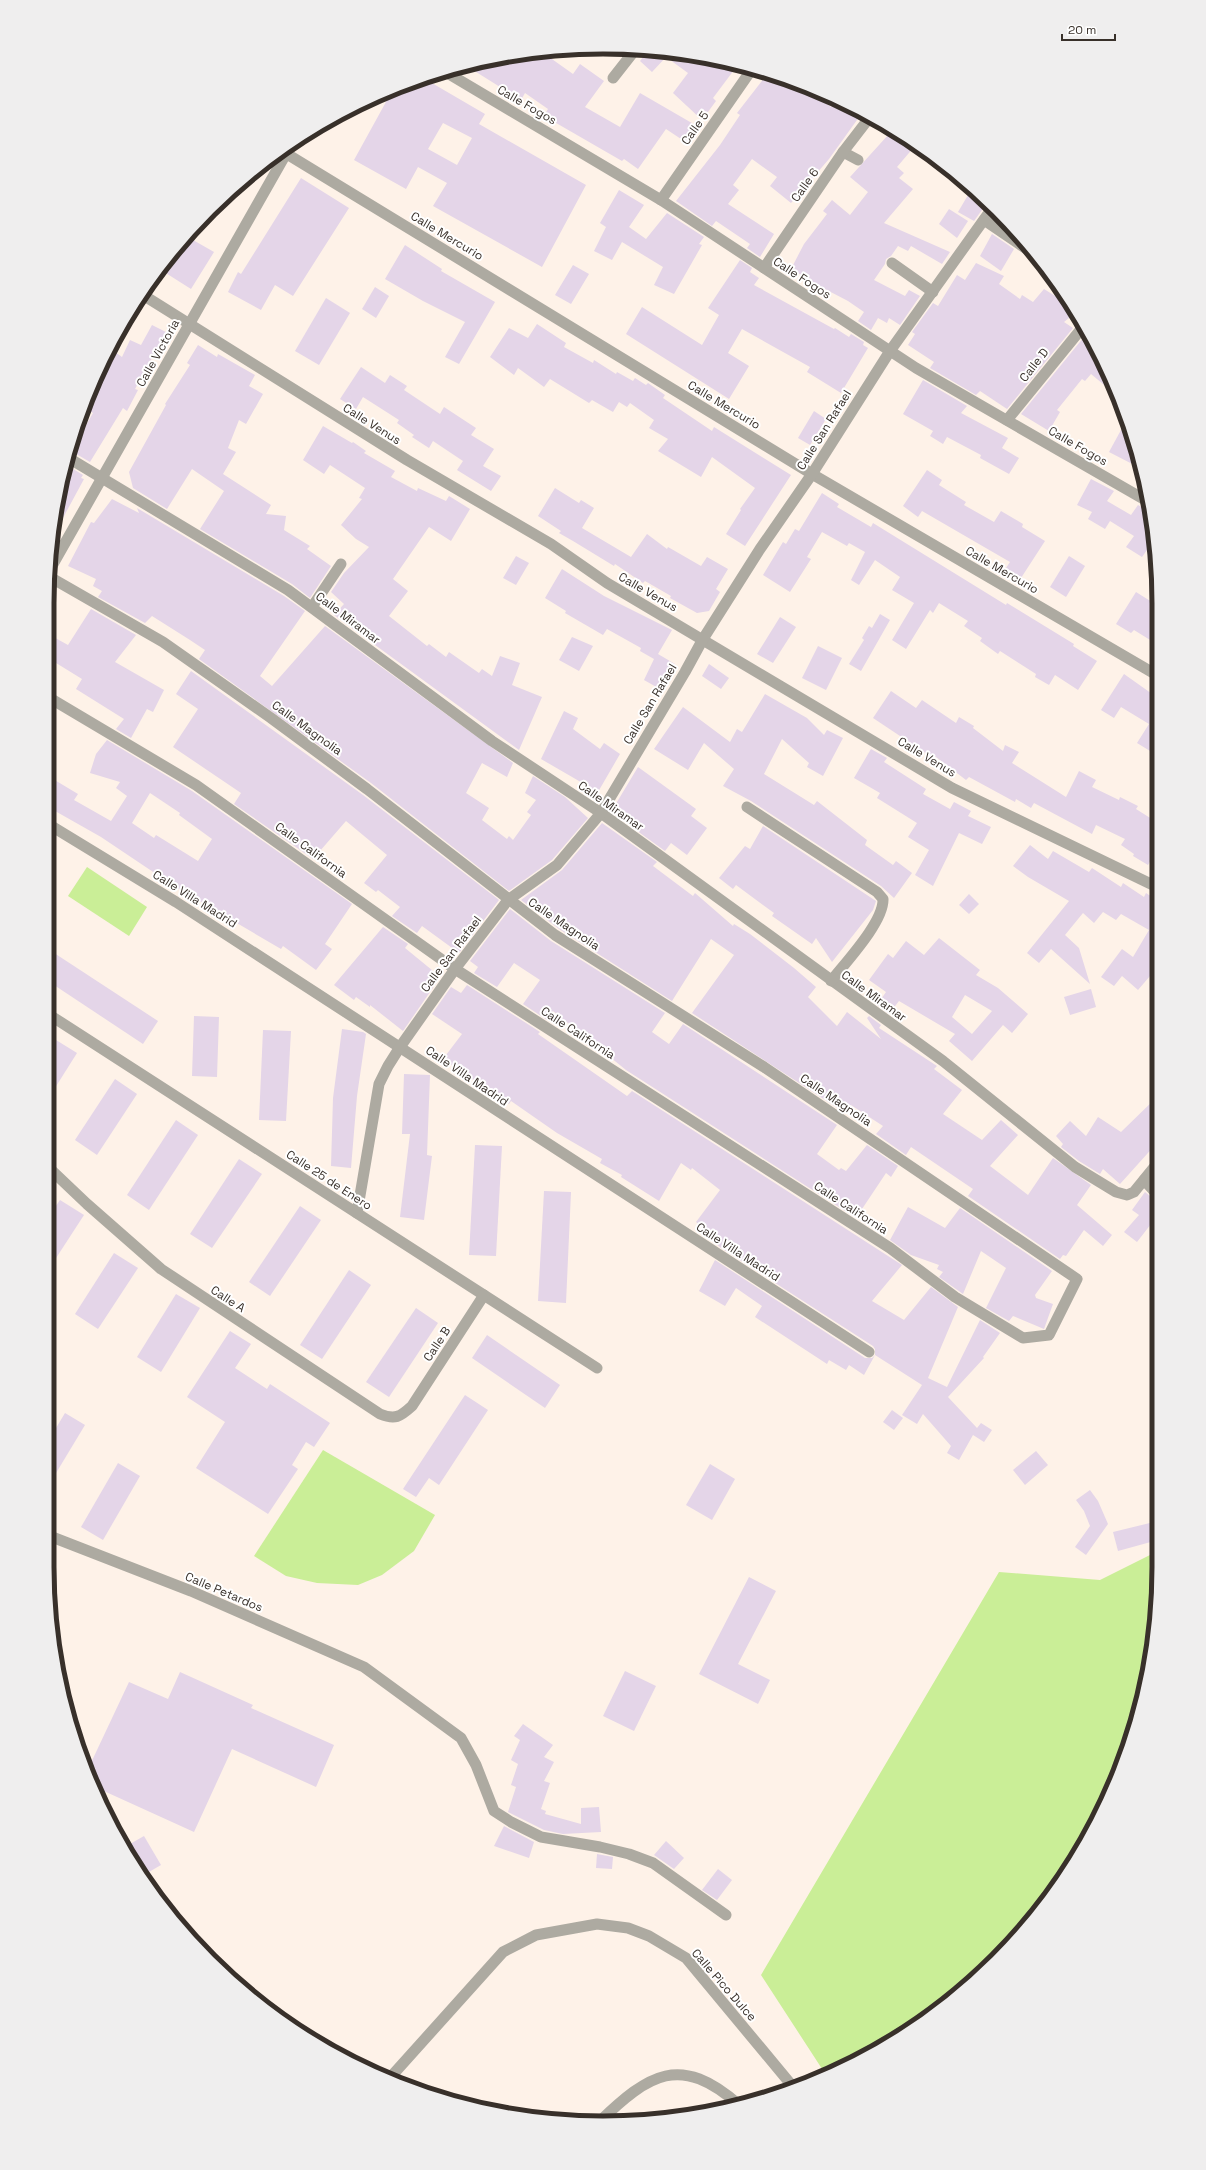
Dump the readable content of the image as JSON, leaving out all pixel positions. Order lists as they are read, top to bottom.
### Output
{
  "streets": {
    "street": [
      "Calle Fogos",
      "Calle 5",
      "Calle 6",
      "Calle Mercurio",
      "Calle Victoria",
      "Calle D",
      "Calle Venus",
      "Calle San Rafael",
      "Calle Miramar",
      "Calle Magnolia",
      "Calle California",
      "Calle Villa Madrid",
      "Calle 25 de Enero",
      "Calle A",
      "Calle B",
      "Calle Petardos",
      "Calle Pico Dulce"
    ]
  },
  "crossings": [
    ["Calle Fogos", "Calle 5"],
    ["Calle Fogos", "Calle 6"],
    ["Calle Fogos", "Calle D"],
    ["Calle Fogos", "Calle San Rafael"],
    ["Calle Mercurio", "Calle San Rafael"],
    ["Calle Victoria", "Calle Venus"],
    ["Calle Victoria", "Calle Miramar"],
    ["Calle Venus", "Calle San Rafael"],
    ["Calle San Rafael", "Calle Miramar"],
    ["Calle San Rafael", "Calle Magnolia"],
    ["Calle San Rafael", "Calle California"],
    ["Calle San Rafael", "Calle Villa Madrid"],
    ["Calle San Rafael", "Calle 25 de Enero"],
    ["Calle Magnolia", "Calle California"],
    ["Calle 25 de Enero", "Calle B"],
    ["Calle A", "Calle B"]
  ],
  "scale_bar": "20 m"
}
